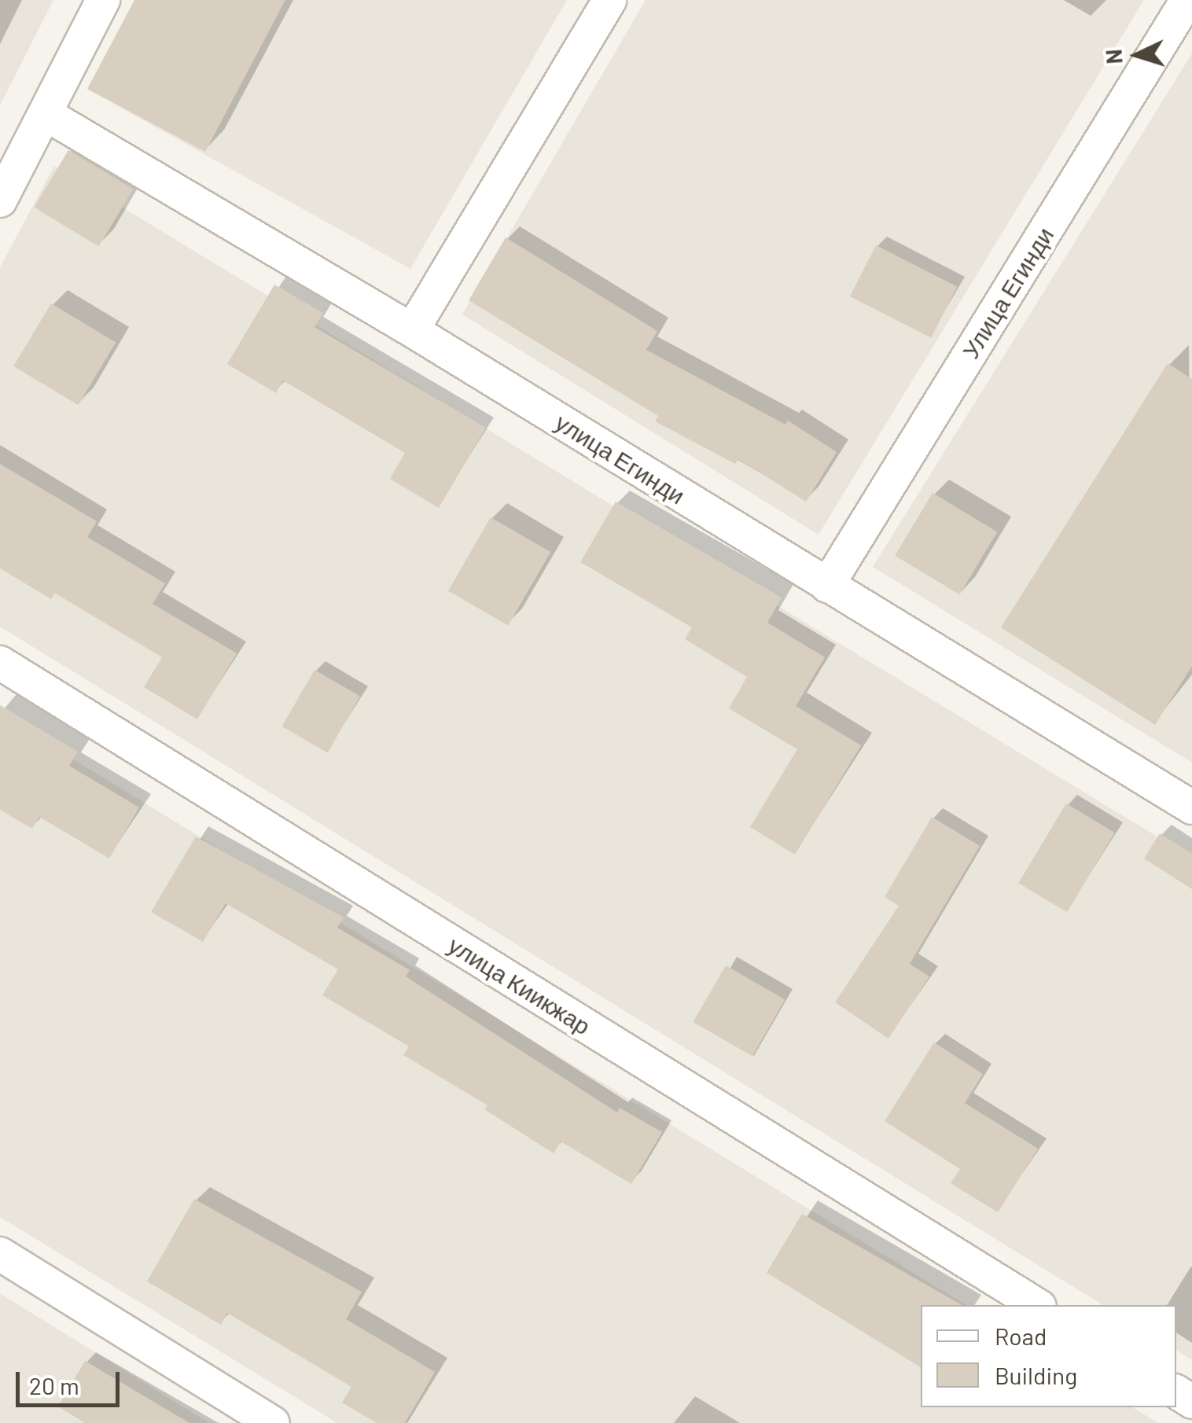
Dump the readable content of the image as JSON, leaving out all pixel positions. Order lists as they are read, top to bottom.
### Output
{
  "streets": {
    "street": ["Улица Егинди", "улица Егинди", "улица Киикжар"]
  },
  "crossings": [
    ["Улица Егинди", "улица Егинди"]
  ],
  "legend": ["Road", "Building"],
  "scale_bar": "20 m",
  "north": "left"
}
